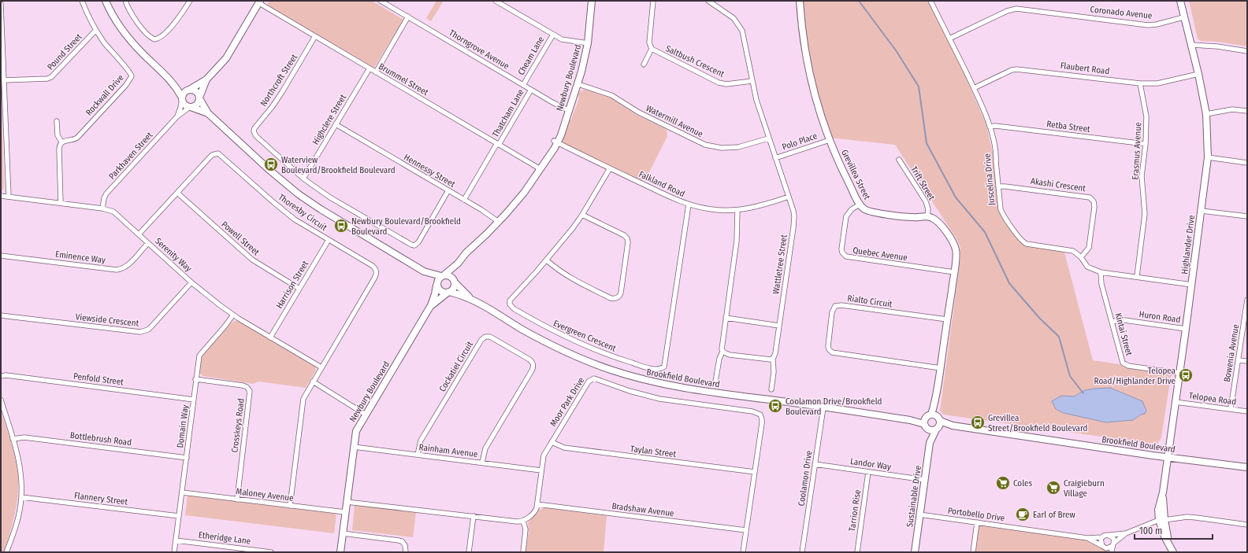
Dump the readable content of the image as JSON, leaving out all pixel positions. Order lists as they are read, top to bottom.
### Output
{
  "streets": {
    "street": [
      "Coronado Avenue",
      "Thorngrove Avenue",
      "Pound Street",
      "Cheam Lane",
      "Saltbush Crescent",
      "Flaubert Road",
      "Newbury Boulevard",
      "Brummel Street",
      "Northcroft Street",
      "Rockwall Drive",
      "Thatcham Lane",
      "Highclere Street",
      "Watermill Avenue",
      "Retba Street",
      "Polo Place",
      "Erasmus Avenue",
      "Parkhaven Street",
      "Hennessy Street",
      "Grevillea Street",
      "Juscelina Drive",
      "Trift Street",
      "Falkland Road",
      "Akashi Crescent",
      "Thoresby Circuit",
      "Powell Street",
      "Highlander Drive",
      "Quebec Avenue",
      "Serenity Way",
      "Eminence Way",
      "Wattletree Street",
      "Harrison Street",
      "Rialto Circuit",
      "Huron Road",
      "Viewside Crescent",
      "Kintai Street",
      "Evergreen Crescent",
      "Bowenia Avenue",
      "Cockatiel Circuit",
      "Brookfield Boulevard",
      "Penfold Street",
      "Telopea Road",
      "Moor Park Drive",
      "Crosskeys Road",
      "Domain Way",
      "Bottlebrush Road",
      "Rainham Avenue",
      "Taylan Street",
      "Landor Way",
      "Coolamon Drive",
      "Maloney Avenue",
      "Sustainable Drive",
      "Flannery Street",
      "Bradshaw Avenue",
      "Tarrion Rise",
      "Portobello Drive",
      "Etheridge Lane"
    ]
  },
  "crossings": [
    ["Coronado Avenue", "Juscelina Drive"],
    ["Coronado Avenue", "Highlander Drive"],
    ["Thorngrove Avenue", "Cheam Lane"],
    ["Thorngrove Avenue", "Newbury Boulevard"],
    ["Thorngrove Avenue", "Thatcham Lane"],
    ["Pound Street", "Rockwall Drive"],
    ["Saltbush Crescent", "Wattletree Street"],
    ["Flaubert Road", "Erasmus Avenue"],
    ["Flaubert Road", "Juscelina Drive"],
    ["Flaubert Road", "Highlander Drive"],
    ["Newbury Boulevard", "Brummel Street"],
    ["Newbury Boulevard", "Watermill Avenue"],
    ["Newbury Boulevard", "Hennessy Street"],
    ["Newbury Boulevard", "Falkland Road"],
    ["Newbury Boulevard", "Brookfield Boulevard"],
    ["Newbury Boulevard", "Rainham Avenue"],
    ["Newbury Boulevard", "Maloney Avenue"],
    ["Brummel Street", "Northcroft Street"],
    ["Brummel Street", "Thatcham Lane"],
    ["Brummel Street", "Highclere Street"],
    ["Northcroft Street", "Highclere Street"],
    ["Thatcham Lane", "Hennessy Street"],
    ["Highclere Street", "Hennessy Street"],
    ["Watermill Avenue", "Wattletree Street"],
    ["Retba Street", "Erasmus Avenue"],
    ["Retba Street", "Juscelina Drive"],
    ["Polo Place", "Grevillea Street"],
    ["Polo Place", "Wattletree Street"],
    ["Erasmus Avenue", "Juscelina Drive"],
    ["Parkhaven Street", "Serenity Way"],
    ["Grevillea Street", "Trift Street"],
    ["Grevillea Street", "Quebec Avenue"],
    ["Juscelina Drive", "Akashi Crescent"],
    ["Juscelina Drive", "Highlander Drive"],
    ["Juscelina Drive", "Kintai Street"],
    ["Falkland Road", "Wattletree Street"],
    ["Falkland Road", "Evergreen Crescent"],
    ["Thoresby Circuit", "Powell Street"],
    ["Thoresby Circuit", "Serenity Way"],
    ["Thoresby Circuit", "Harrison Street"],
    ["Thoresby Circuit", "Maloney Avenue"],
    ["Powell Street", "Harrison Street"],
    ["Highlander Drive", "Huron Road"],
    ["Highlander Drive", "Kintai Street"],
    ["Highlander Drive", "Brookfield Boulevard"],
    ["Highlander Drive", "Telopea Road"],
    ["Serenity Way", "Eminence Way"],
    ["Serenity Way", "Harrison Street"],
    ["Serenity Way", "Viewside Crescent"],
    ["Serenity Way", "Domain Way"],
    ["Huron Road", "Kintai Street"],
    ["Bowenia Avenue", "Telopea Road"],
    ["Cockatiel Circuit", "Rainham Avenue"],
    ["Brookfield Boulevard", "Coolamon Drive"],
    ["Brookfield Boulevard", "Sustainable Drive"],
    ["Penfold Street", "Domain Way"],
    ["Moor Park Drive", "Rainham Avenue"],
    ["Moor Park Drive", "Taylan Street"],
    ["Moor Park Drive", "Bradshaw Avenue"],
    ["Crosskeys Road", "Domain Way"],
    ["Crosskeys Road", "Maloney Avenue"],
    ["Domain Way", "Bottlebrush Road"],
    ["Domain Way", "Maloney Avenue"],
    ["Domain Way", "Flannery Street"],
    ["Domain Way", "Etheridge Lane"],
    ["Landor Way", "Coolamon Drive"],
    ["Landor Way", "Sustainable Drive"],
    ["Landor Way", "Tarrion Rise"],
    ["Sustainable Drive", "Portobello Drive"]
  ],
  "places": {
    "bus stop": [
      "Waterview Boulevard/Brookfield Boulevard",
      "Newbury Boulevard/Brookfield Boulevard",
      "Telopea Road/Highlander Drive",
      "Coolamon Drive/Brookfield Boulevard",
      "Grevillea Street/Brookfield Boulevard"
    ],
    "supermarket": ["Coles", "Craigieburn Village"],
    "cafe": ["Earl of Brew"]
  },
  "scale_bar": "100 m"
}
